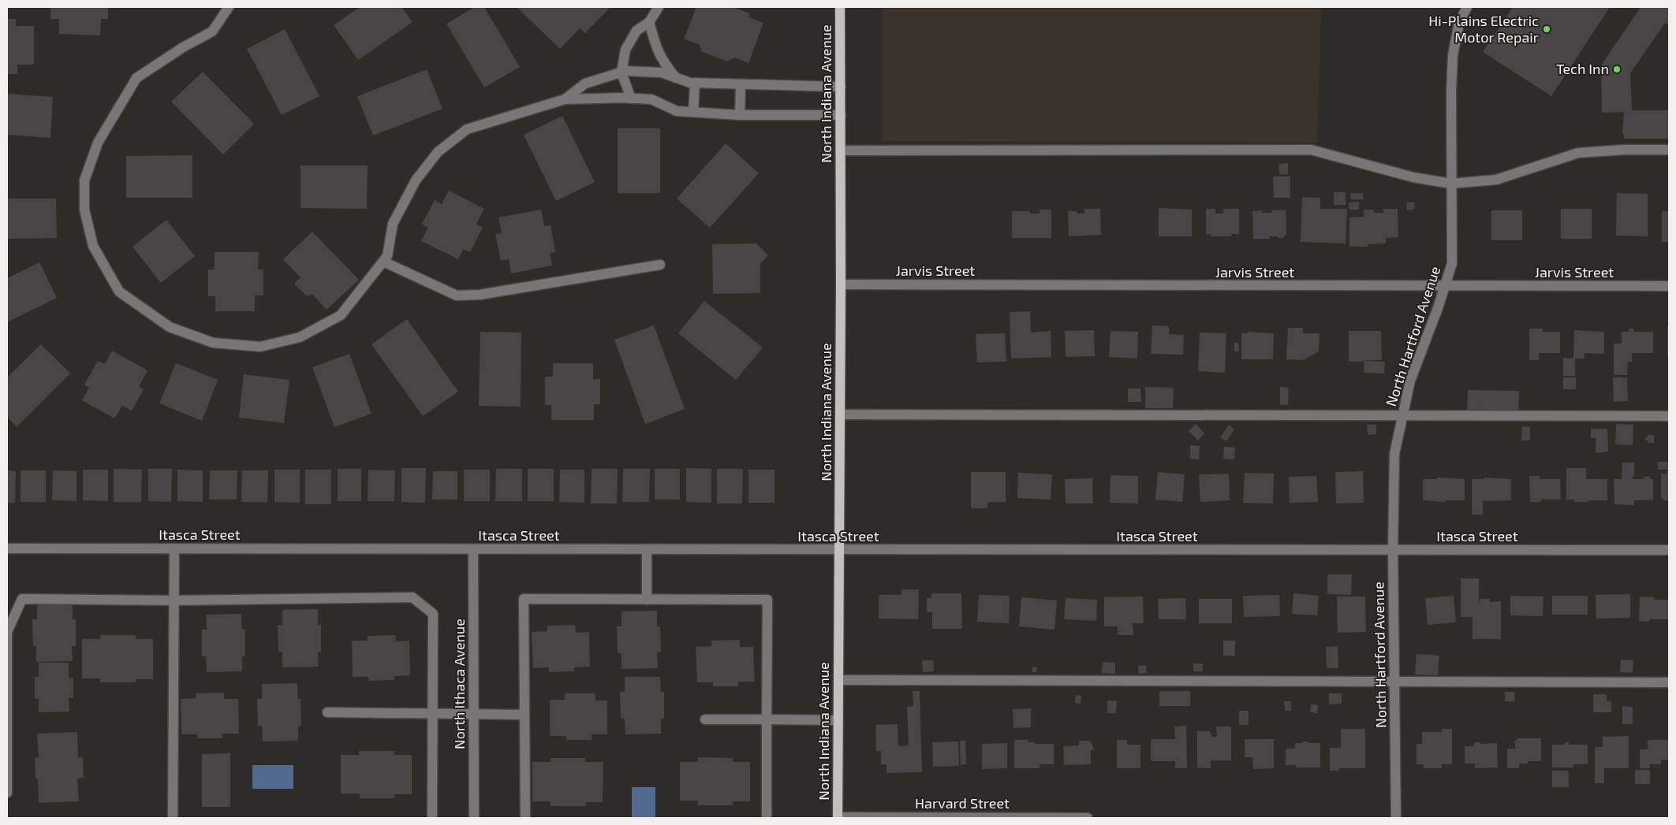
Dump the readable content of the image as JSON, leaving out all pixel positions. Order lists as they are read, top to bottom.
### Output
{
  "streets": {
    "main road": ["North Indiana Avenue"],
    "street": [
      "Jarvis Street",
      "North Hartford Avenue",
      "Itasca Street",
      "North Ithaca Avenue",
      "Harvard Street"
    ]
  },
  "crossings": [
    ["North Indiana Avenue", "Jarvis Street"],
    ["North Indiana Avenue", "Itasca Street"],
    ["North Indiana Avenue", "Harvard Street"],
    ["Jarvis Street", "North Hartford Avenue"],
    ["North Hartford Avenue", "Itasca Street"],
    ["Itasca Street", "North Ithaca Avenue"]
  ],
  "places": ["Hi-Plains Electric Motor Repair", "Tech Inn"]
}
